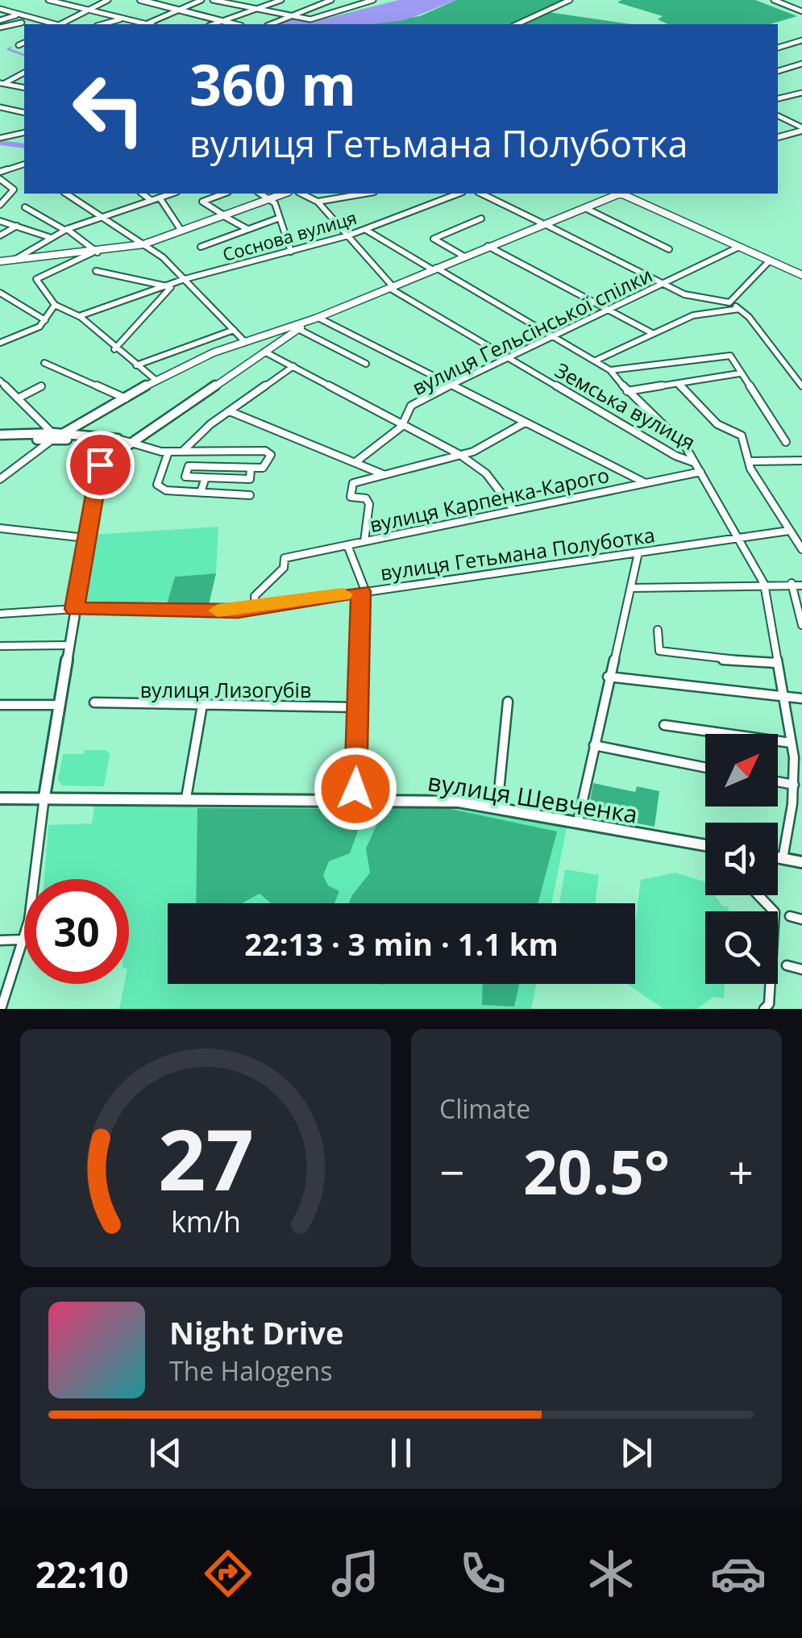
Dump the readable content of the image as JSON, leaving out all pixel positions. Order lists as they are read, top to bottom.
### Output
{
  "streets": {
    "main road": ["вулиця Шевченка"],
    "street": [
      "Соснова вулиця",
      "вулиця Гельсінської спілки",
      "Земська вулиця",
      "вулиця Карпенка-Карого",
      "вулиця Гетьмана Полуботка",
      "вулиця Лизогубів"
    ]
  },
  "crossings": [
    ["Соснова вулиця", "Земська вулиця"],
    ["вулиця Гельсінської спілки", "Земська вулиця"],
    ["Земська вулиця", "вулиця Карпенка-Карого"],
    ["Земська вулиця", "вулиця Гетьмана Полуботка"],
    ["вулиця Карпенка-Карого", "вулиця Гетьмана Полуботка"]
  ],
  "north": "top right",
  "page": {
    "turn": ["360 m", "вулиця Гетьмана Полуботка"],
    "limit": "30",
    "trip": "22:13 · 3 min · 1.1 km",
    "tile": "Climate",
    "heat": ["−", "20.5°", "+"],
    "song": ["Night Drive", "The Halogens"],
    "tabs": "22:10",
    "gauge": ["27", "km/h"]
  }
}
